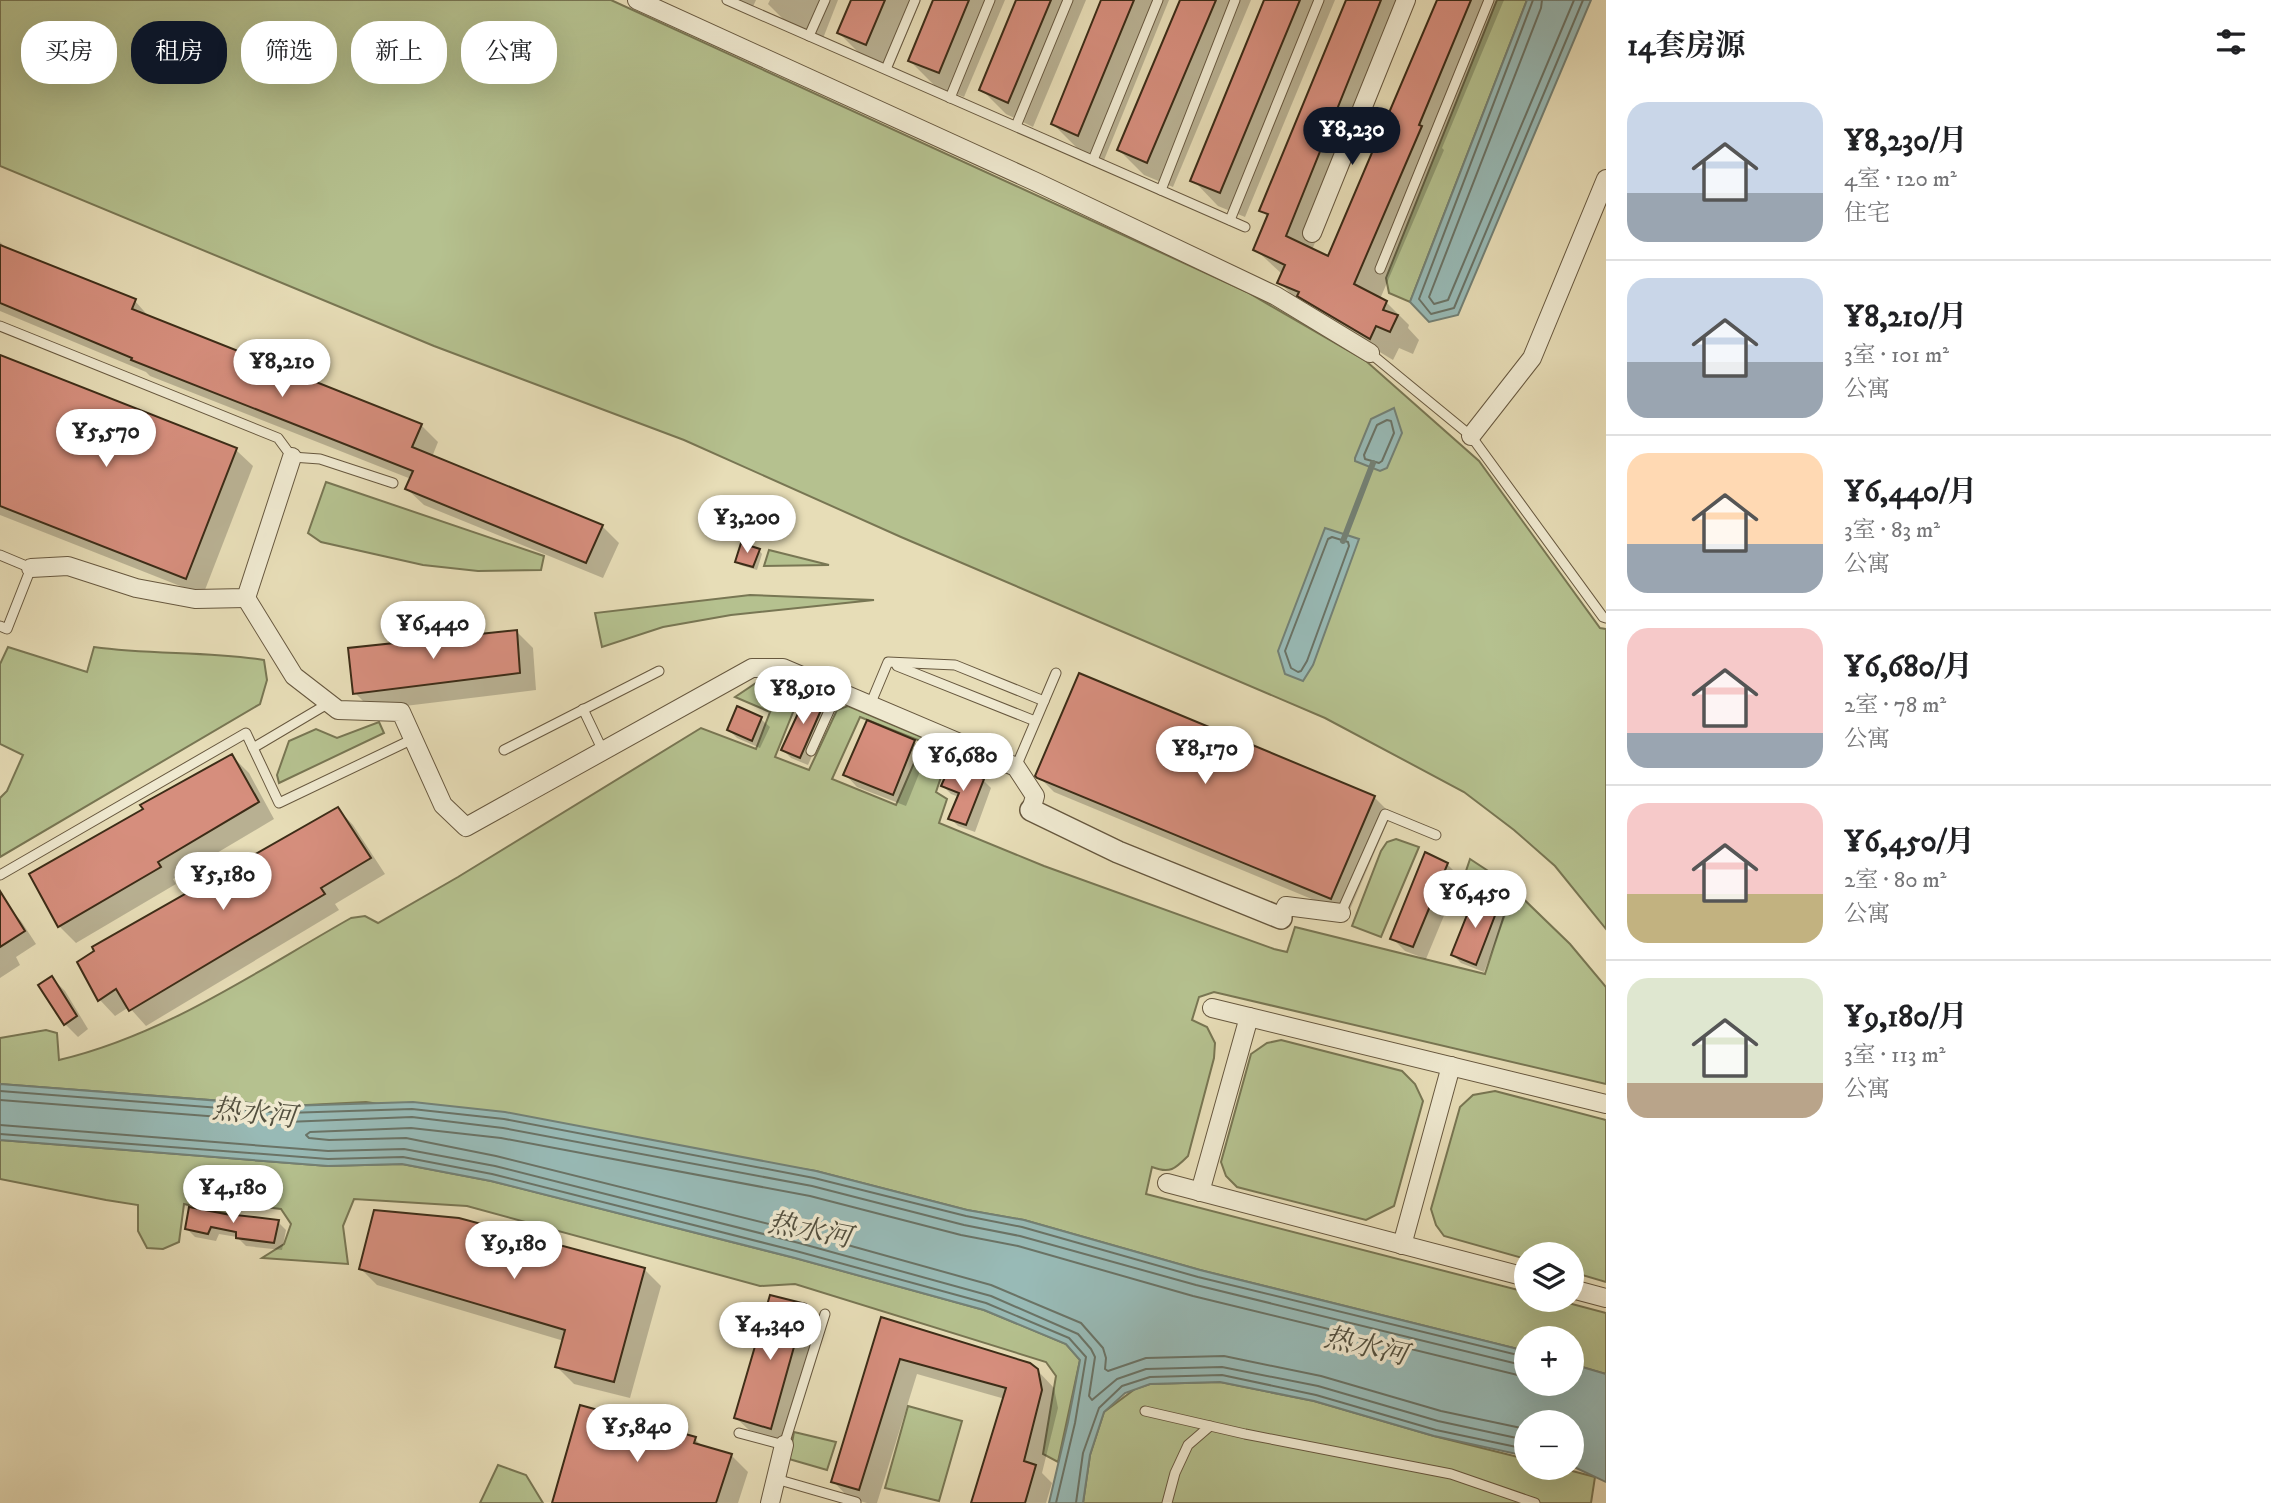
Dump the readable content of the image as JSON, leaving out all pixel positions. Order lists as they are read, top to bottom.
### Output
{
  "water": ["热水河"],
  "page": {
    "heading": "14套房源",
    "chip": [
      "买房",
      "租房",
      "筛选",
      "新上",
      "公寓"
    ],
    "list": [
      {
        "name": "¥8,230/月",
        "note": "4室 · 120 m² · 住宅"
      },
      {
        "name": "¥8,210/月",
        "note": "3室 · 101 m² · 公寓"
      },
      {
        "name": "¥6,440/月",
        "note": "3室 · 83 m² · 公寓"
      },
      {
        "name": "¥6,680/月",
        "note": "2室 · 78 m² · 公寓"
      },
      {
        "name": "¥6,450/月",
        "note": "2室 · 80 m² · 公寓"
      },
      {
        "name": "¥9,180/月",
        "note": "3室 · 113 m² · 公寓"
      }
    ],
    "price": [
      "¥8,230",
      "¥8,210",
      "¥5,570",
      "¥3,200",
      "¥6,440",
      "¥8,910",
      "¥8,170",
      "¥6,680",
      "¥5,180",
      "¥6,450",
      "¥4,180",
      "¥9,180",
      "¥4,340",
      "¥5,840"
    ],
    "map_buttons": ["+", "−"]
  }
}
